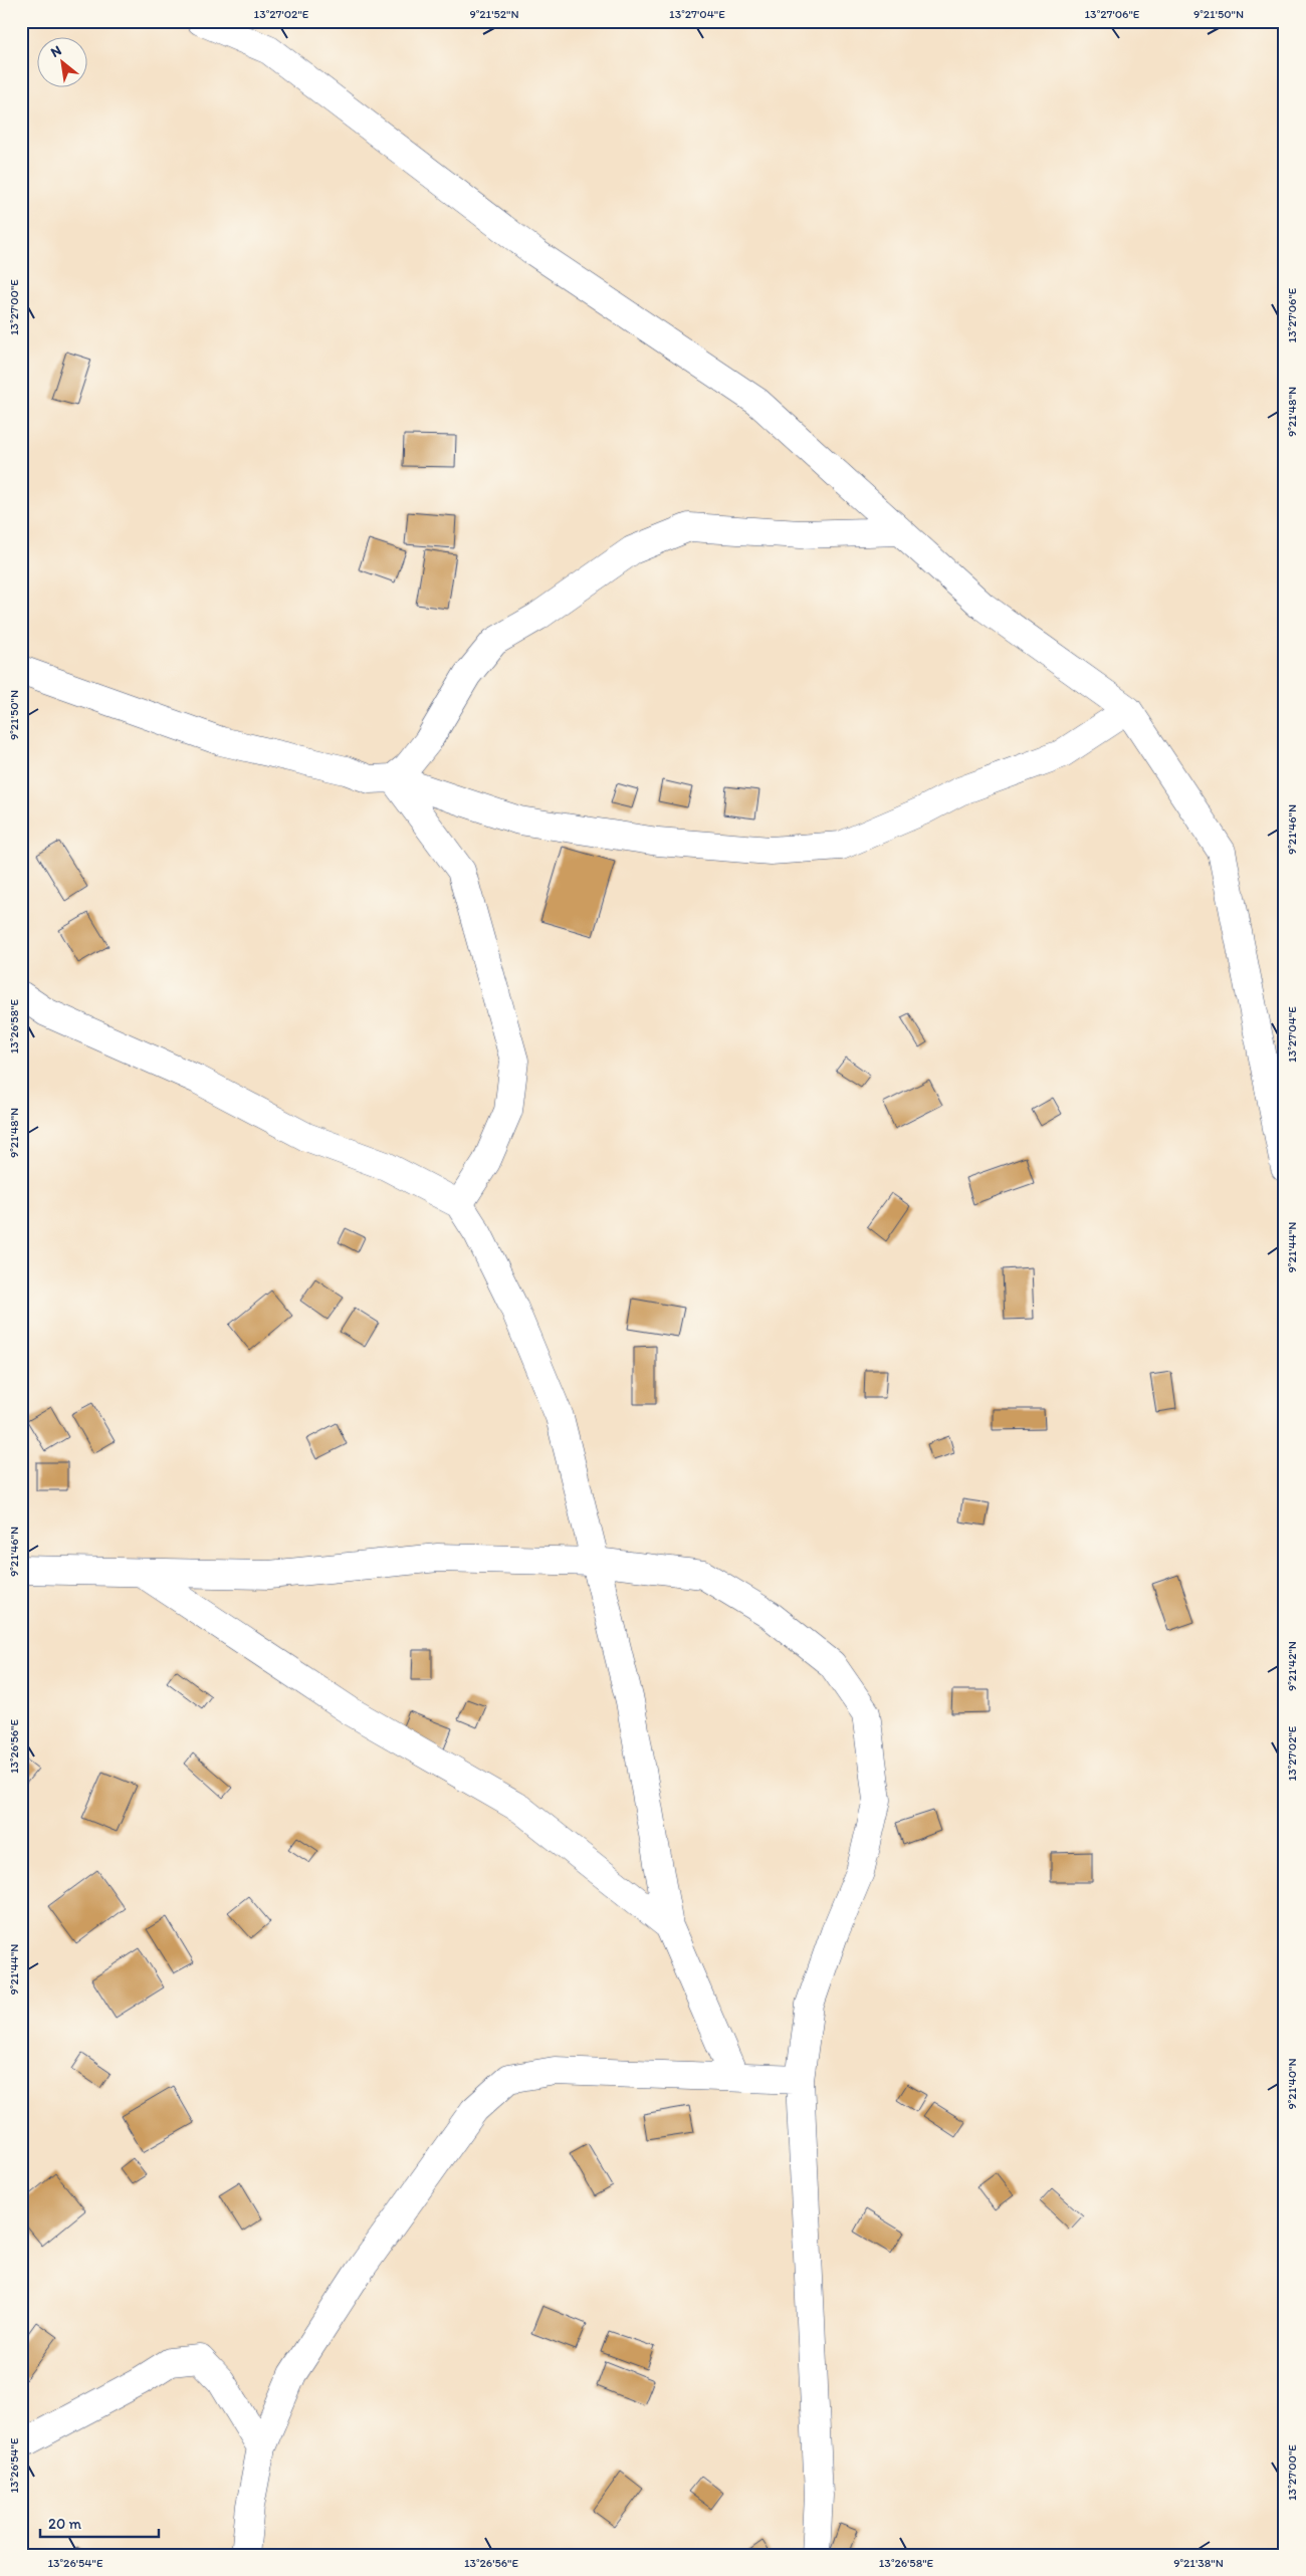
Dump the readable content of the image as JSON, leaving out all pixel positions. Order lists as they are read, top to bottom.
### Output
{
  "scale_bar": "20 m",
  "north": "top left",
  "coordinates": [
    "13°27'02\"E",
    "9°21'52\"N",
    "13°27'04\"E",
    "13°27'06\"E",
    "9°21'50\"N",
    "13°27'00\"E",
    "9°21'48\"N",
    "9°21'46\"N",
    "13°26'58\"E",
    "9°21'44\"N",
    "9°21'42\"N",
    "13°26'56\"E",
    "9°21'40\"N",
    "13°26'54\"E",
    "9°21'38\"N"
  ]
}
